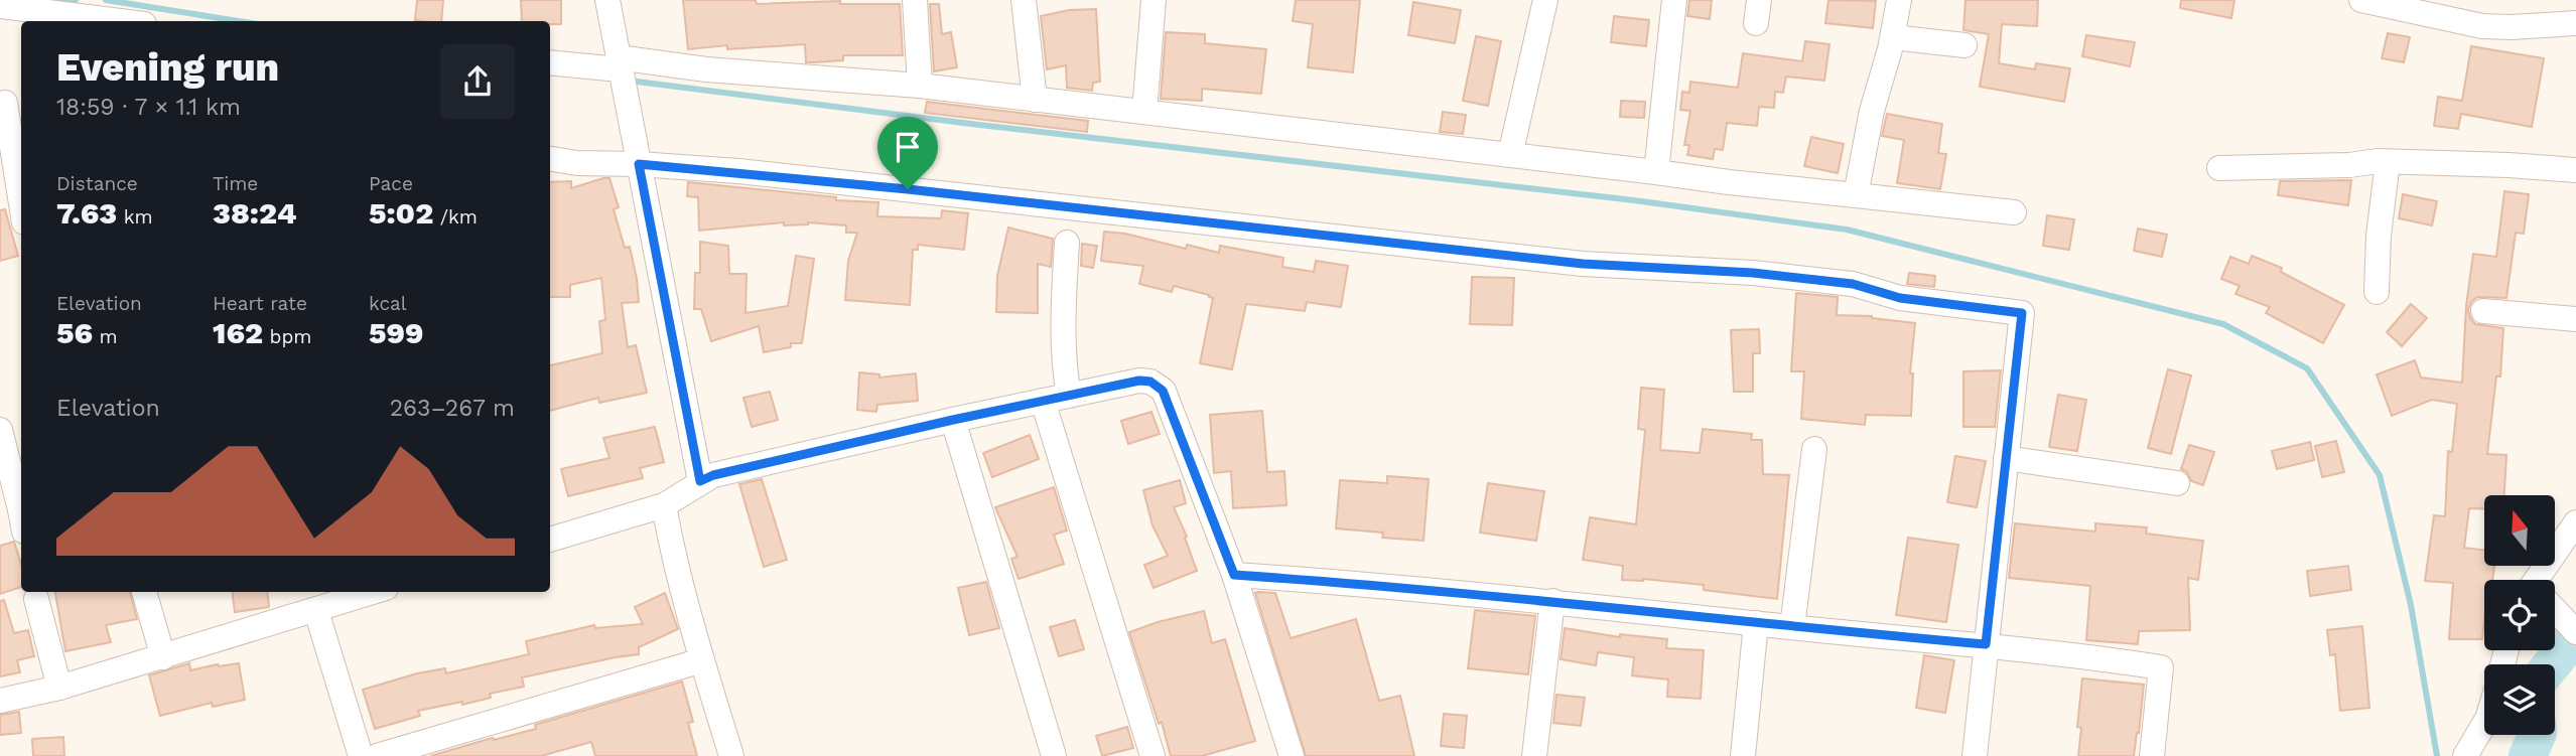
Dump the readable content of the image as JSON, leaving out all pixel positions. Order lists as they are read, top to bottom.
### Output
{
  "north": "top",
  "page": {
    "heading": ["Evening run", "18:59 · 7 × 1.1 km"],
    "stats": [
      ["Distance", "7.63 km"],
      ["Time", "38:24"],
      ["Pace", "5:02 /km"],
      ["Elevation", "56 m"],
      ["Heart rate", "162 bpm"],
      ["kcal", "599"]
    ],
    "chart": ["Elevation", "263–267 m"]
  }
}
